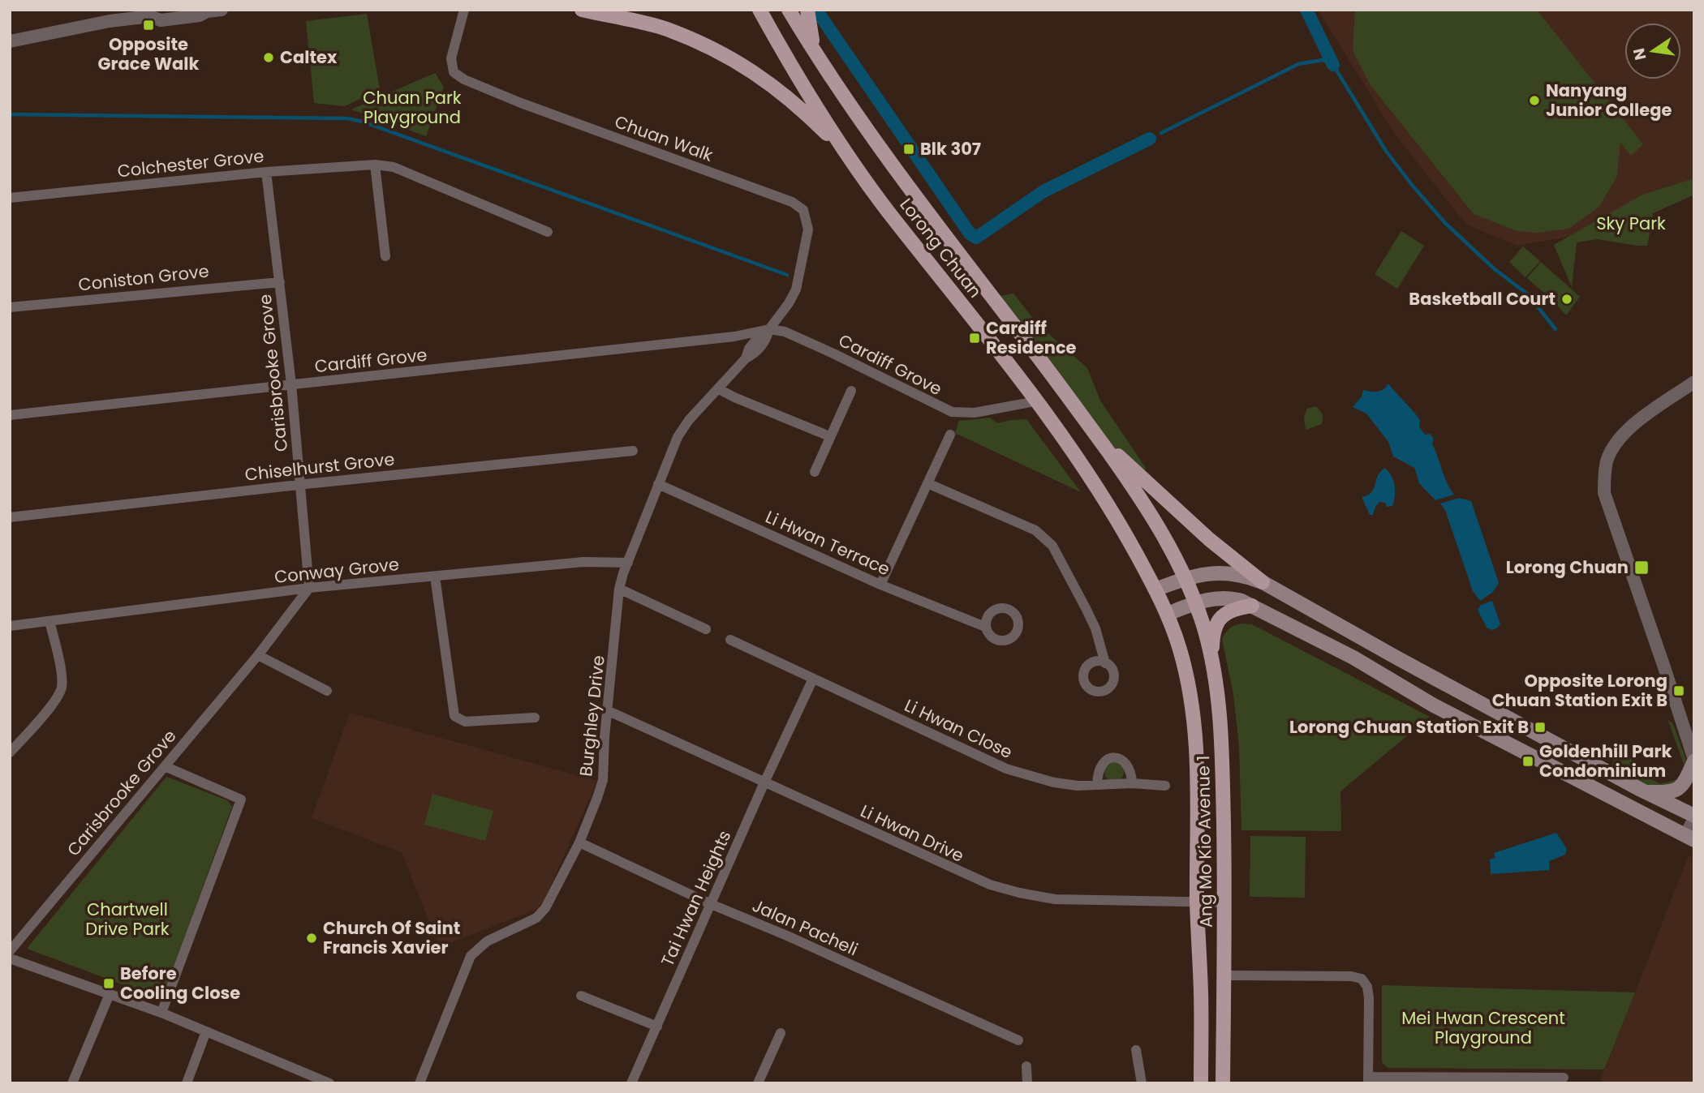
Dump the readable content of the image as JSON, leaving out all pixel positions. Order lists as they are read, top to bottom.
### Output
{
  "streets": {
    "main road": ["Lorong Chuan", "Ang Mo Kio Avenue 1"],
    "street": [
      "Chuan Walk",
      "Colchester Grove",
      "Coniston Grove",
      "Cardiff Grove",
      "Carisbrooke Grove",
      "Chiselhurst Grove",
      "Li Hwan Terrace",
      "Conway Grove",
      "Burghley Drive",
      "Li Hwan Close",
      "Li Hwan Drive",
      "Tai Hwan Heights",
      "Jalan Pacheli"
    ]
  },
  "crossings": [
    ["Chuan Walk", "Cardiff Grove"],
    ["Chuan Walk", "Burghley Drive"],
    ["Colchester Grove", "Carisbrooke Grove"],
    ["Lorong Chuan", "Cardiff Grove"],
    ["Lorong Chuan", "Ang Mo Kio Avenue 1"],
    ["Coniston Grove", "Carisbrooke Grove"],
    ["Cardiff Grove", "Carisbrooke Grove"],
    ["Cardiff Grove", "Burghley Drive"],
    ["Carisbrooke Grove", "Chiselhurst Grove"],
    ["Carisbrooke Grove", "Conway Grove"],
    ["Li Hwan Terrace", "Burghley Drive"],
    ["Conway Grove", "Burghley Drive"],
    ["Burghley Drive", "Li Hwan Drive"],
    ["Burghley Drive", "Jalan Pacheli"],
    ["Li Hwan Drive", "Ang Mo Kio Avenue 1"],
    ["Li Hwan Drive", "Tai Hwan Heights"],
    ["Tai Hwan Heights", "Jalan Pacheli"]
  ],
  "parks": [
    "Chuan Park Playground",
    "Sky Park",
    "Chartwell Drive Park",
    "Mei Hwan Crescent Playground"
  ],
  "places": {
    "transit": [
      "Opposite Grace Walk",
      "Blk 307",
      "Cardiff Residence",
      "Lorong Chuan",
      "Opposite Lorong Chuan Station Exit B",
      "Lorong Chuan Station Exit B",
      "Goldenhill Park Condominium",
      "Before Cooling Close"
    ],
    "other": [
      "Caltex",
      "Nanyang Junior College",
      "Basketball Court",
      "Church Of Saint Francis Xavier"
    ]
  },
  "north": "left"
}
